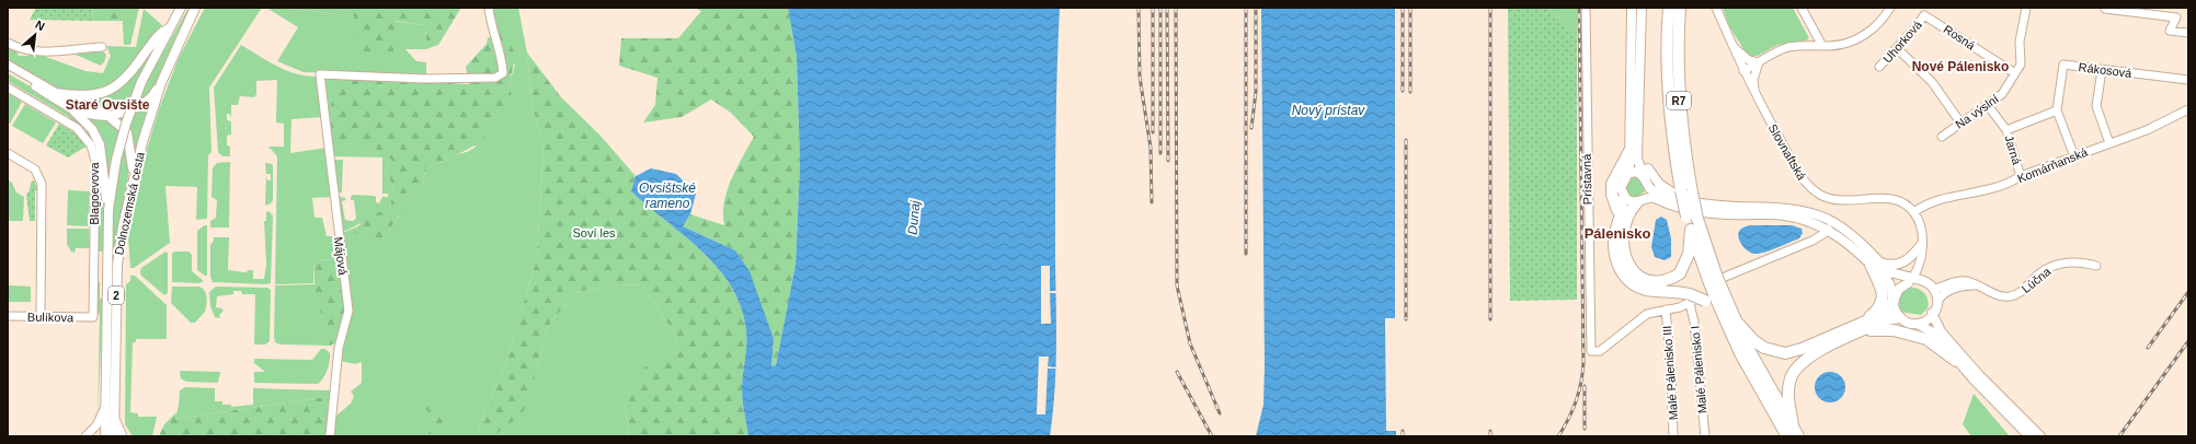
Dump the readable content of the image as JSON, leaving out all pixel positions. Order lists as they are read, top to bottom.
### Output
{
  "streets": {
    "highway": ["R7"],
    "main road": ["Dolnozemská cesta", "2"],
    "street": [
      "Rosná",
      "Uhorková",
      "Rákosová",
      "Na výslní",
      "Jarná",
      "Slovnaftská",
      "Komárňanská",
      "Prístavná",
      "Blagoevova",
      "Májová",
      "Lúčna",
      "Bulíkova",
      "Malé Pálenisko I",
      "Malé Pálenisko III"
    ]
  },
  "crossings": [
    ["Rosná", "Uhorková"],
    ["Rosná", "Na výslní"],
    ["Rákosová", "Komárňanská"],
    ["R7", "Malé Pálenisko I"],
    ["Na výslní", "Jarná"],
    ["Jarná", "Komárňanská"],
    ["Slovnaftská", "Komárňanská"],
    ["Prístavná", "Malé Pálenisko III"],
    ["Blagoevova", "Bulíkova"],
    ["Dolnozemská cesta", "2"]
  ],
  "districts": ["Nové Pálenisko", "Staré Ovsište", "Pálenisko"],
  "water": ["Nový prístav", "Ovsištské rameno", "Dunaj"],
  "parks": ["Soví les"],
  "north": "top right"
}
